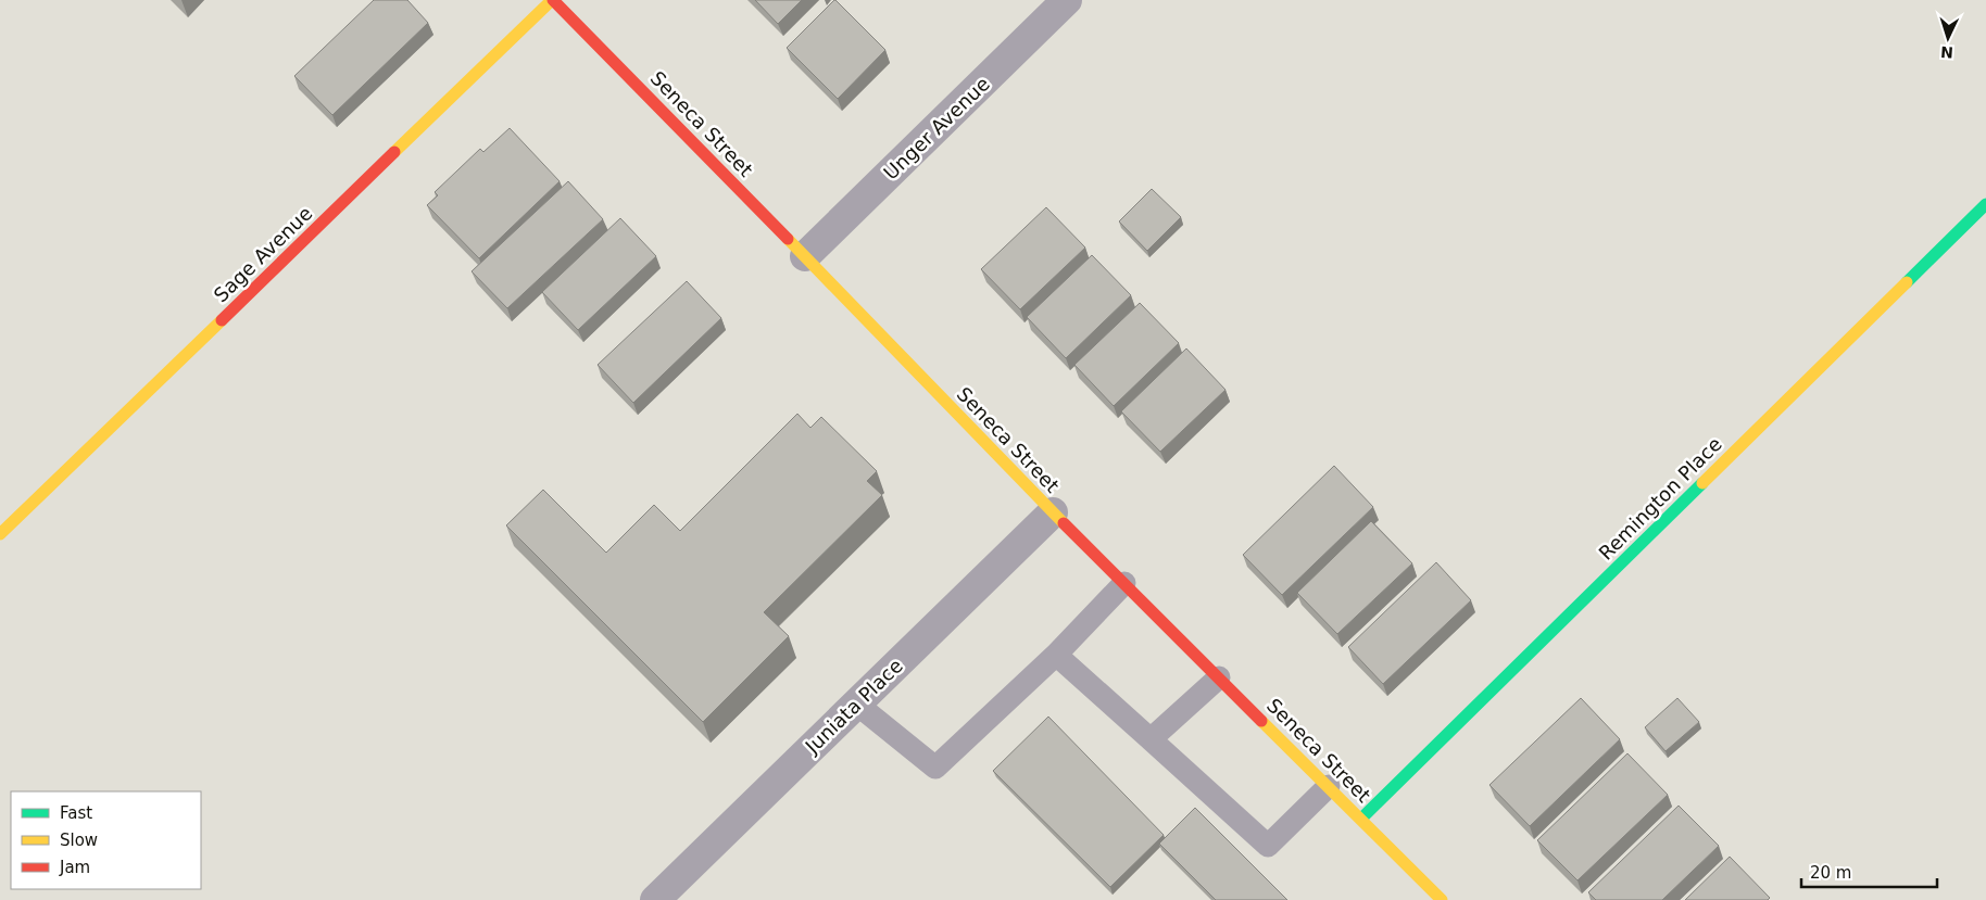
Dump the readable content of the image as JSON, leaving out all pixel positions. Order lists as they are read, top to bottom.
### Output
{
  "streets": {
    "street": [
      "Seneca Street",
      "Unger Avenue",
      "Sage Avenue",
      "Remington Place",
      "Juniata Place"
    ]
  },
  "crossings": [
    ["Seneca Street", "Unger Avenue"],
    ["Seneca Street", "Sage Avenue"],
    ["Seneca Street", "Remington Place"],
    ["Seneca Street", "Juniata Place"]
  ],
  "legend": ["Fast", "Slow", "Jam"],
  "scale_bar": "20 m",
  "north": "bottom"
}
